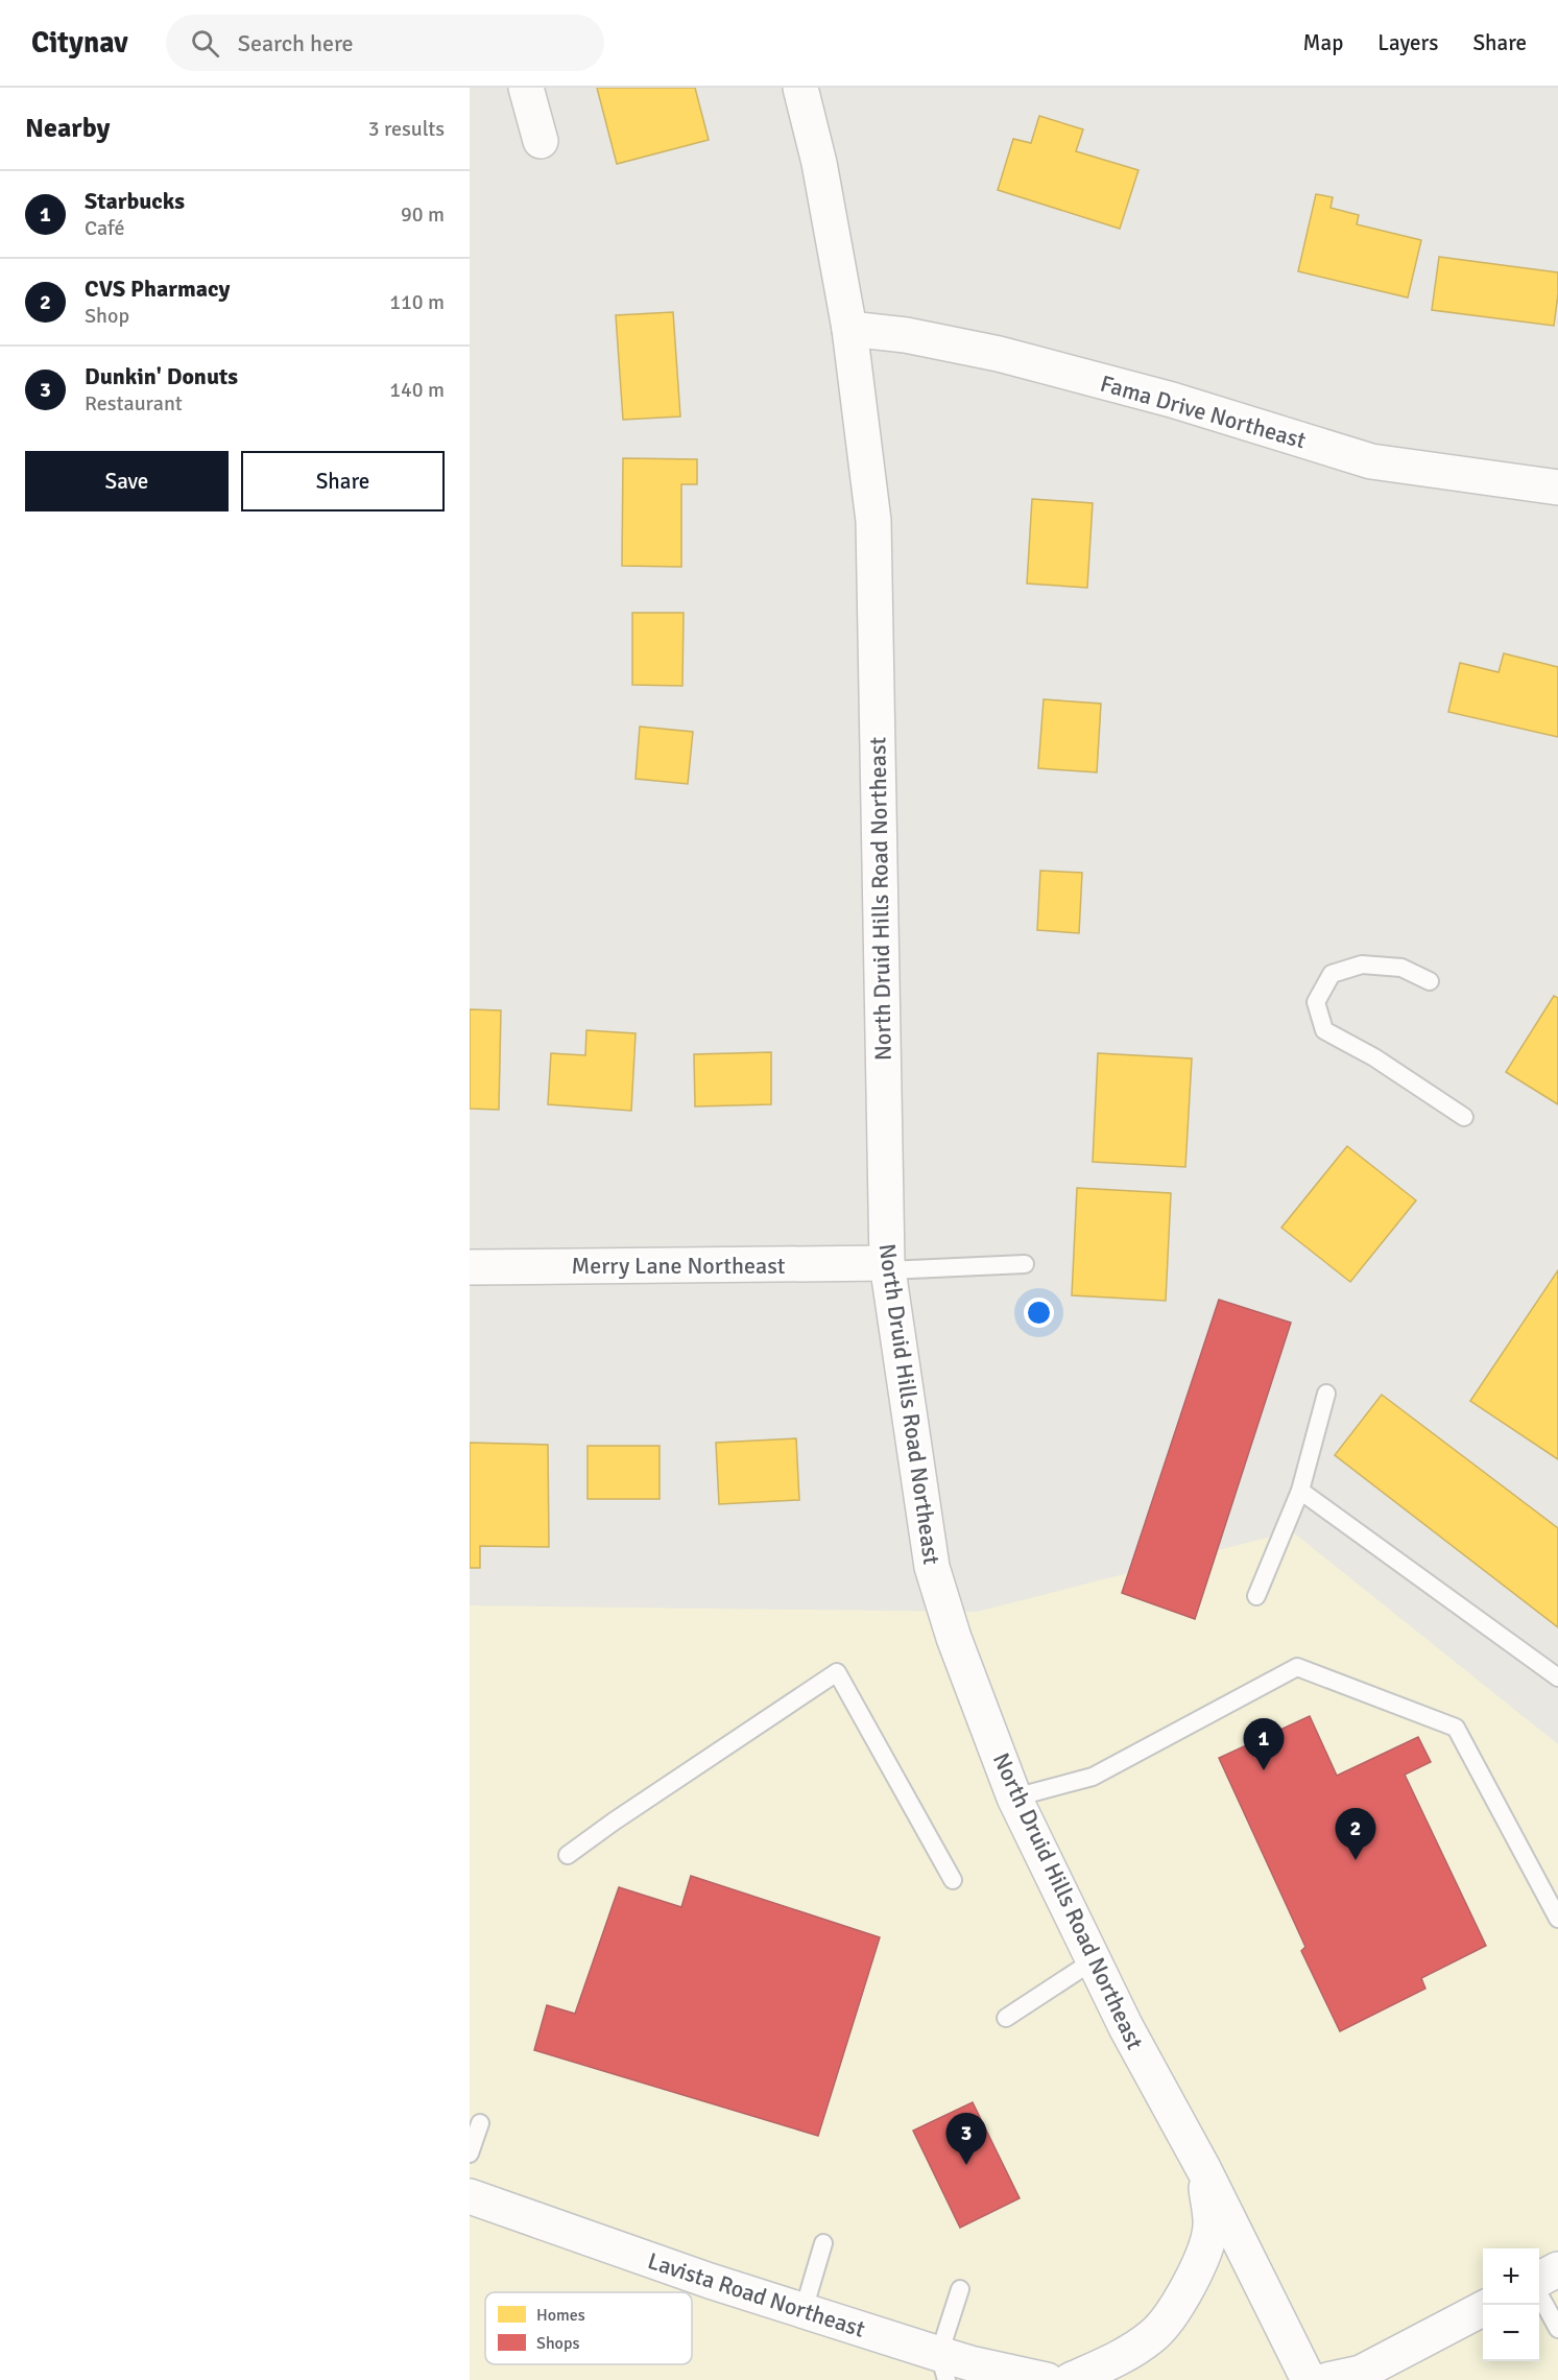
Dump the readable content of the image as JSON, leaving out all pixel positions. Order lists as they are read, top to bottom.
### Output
{
  "streets": {
    "main road": [
      "Fama Drive Northeast",
      "North Druid Hills Road Northeast",
      "Merry Lane Northeast",
      "Lavista Road Northeast"
    ]
  },
  "crossings": [
    ["Fama Drive Northeast", "North Druid Hills Road Northeast"],
    ["North Druid Hills Road Northeast", "Merry Lane Northeast"]
  ],
  "legend": ["Homes", "Shops"],
  "page": {
    "header": "Citynav",
    "search": "Search here",
    "nav": ["Map", "Layers", "Share"],
    "heading": ["Nearby", "3 results"],
    "list": [
      {
        "mark": "1",
        "name": "Starbucks",
        "note": "Café",
        "value": "90 m"
      },
      {
        "mark": "2",
        "name": "CVS Pharmacy",
        "note": "Shop",
        "value": "110 m"
      },
      {
        "mark": "3",
        "name": "Dunkin' Donuts",
        "note": "Restaurant",
        "value": "140 m"
      }
    ],
    "buttons": ["Save", "Share"],
    "pins": ["1", "2", "3"],
    "map_buttons": ["+", "−"]
  }
}
